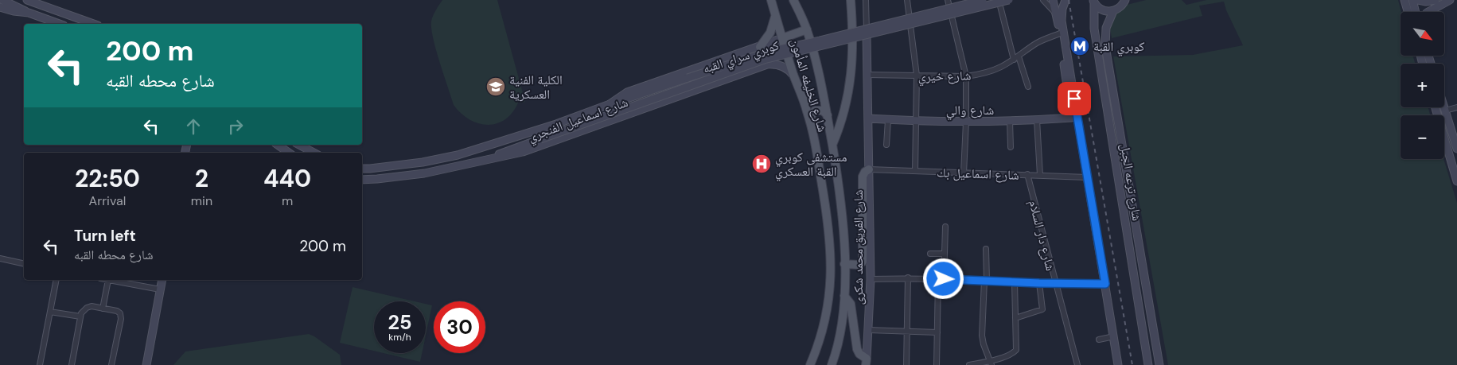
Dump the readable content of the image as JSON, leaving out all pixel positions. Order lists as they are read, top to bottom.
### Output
{
  "streets": {
    "main road": [
      "كوبري سراي القبه",
      "شارع الخليفه المأمون",
      "شارع والي",
      "شارع اسماعيل الفنجري",
      "شارع ترعه الجبل",
      "شارع الفريق محمد شكرى"
    ],
    "street": ["شارع خيري", "شارع اسماعيل بك", "شارع دار السلام"]
  },
  "crossings": [
    ["كوبري سراي القبه", "شارع اسماعيل الفنجري"],
    ["شارع خيري", "شارع والي"],
    ["شارع خيري", "شارع الفريق محمد شكرى"],
    ["شارع الخليفه المأمون", "شارع اسماعيل الفنجري"],
    ["شارع والي", "شارع الفريق محمد شكرى"],
    ["شارع اسماعيل بك", "شارع دار السلام"],
    ["شارع اسماعيل بك", "شارع الفريق محمد شكرى"]
  ],
  "places": {
    "metro station": ["كوبري القبة"],
    "school or university": ["الكلية الفنية العسكرية"],
    "hospital": ["مستشفى كوبري القبة العسكري"]
  },
  "north": "bottom right",
  "page": {
    "map_buttons": ["+", "−"],
    "turn": ["200 m", "شارع محطه القبه"],
    "eta": [
      "22:50",
      "Arrival",
      "2",
      "min",
      "440",
      "m"
    ],
    "list": [
      {
        "name": "Turn left",
        "note": "شارع محطه القبه",
        "value": "200 m"
      }
    ],
    "speed": "25 km/h",
    "limit": "30"
  }
}
